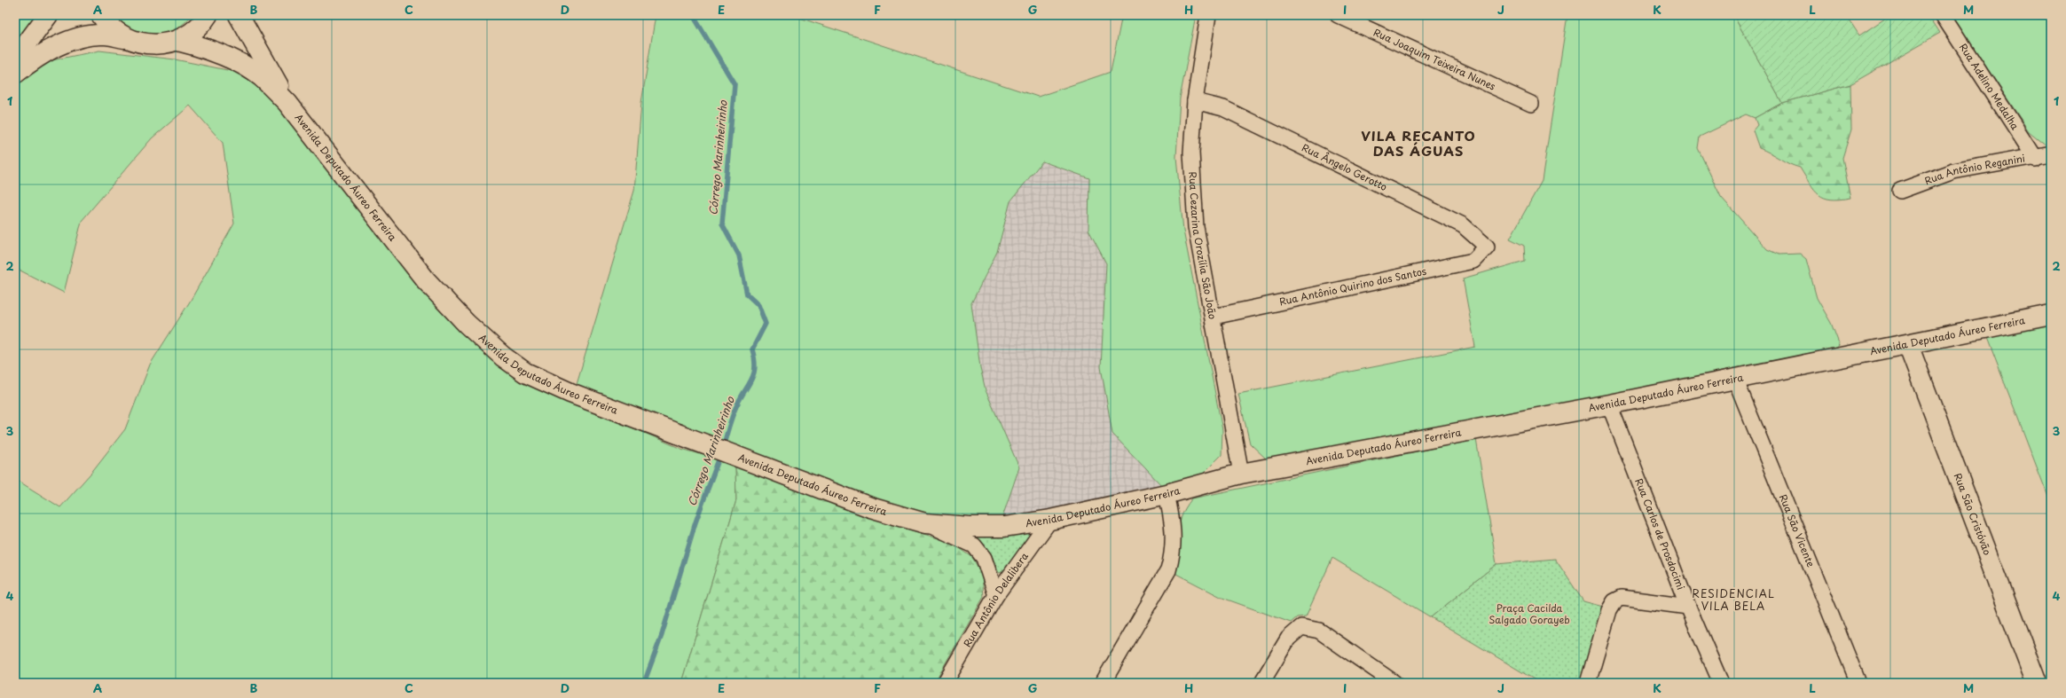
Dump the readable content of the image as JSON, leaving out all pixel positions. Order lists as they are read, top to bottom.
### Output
{
  "streets": {
    "main road": ["Avenida Deputado Áureo Ferreira", "Rua São Cristóvão"],
    "street": [
      "Rua Joaquim Teixeira Nunes",
      "Rua Adelino Medalha",
      "Rua Ângelo Gerotto",
      "Rua Antônio Reganini",
      "Rua Cezarina Orozília São João",
      "Rua Antônio Quirino dos Santos",
      "Rua São Vicente",
      "Rua Carlos de Prosdocimi",
      "Rua Antônio Delalibera"
    ]
  },
  "crossings": [
    ["Rua Adelino Medalha", "Rua Antônio Reganini"],
    ["Rua Ângelo Gerotto", "Rua Cezarina Orozília São João"],
    ["Rua Ângelo Gerotto", "Rua Antônio Quirino dos Santos"],
    ["Avenida Deputado Áureo Ferreira", "Rua Cezarina Orozília São João"],
    ["Avenida Deputado Áureo Ferreira", "Rua São Cristóvão"],
    ["Avenida Deputado Áureo Ferreira", "Rua São Vicente"],
    ["Avenida Deputado Áureo Ferreira", "Rua Carlos de Prosdocimi"],
    ["Avenida Deputado Áureo Ferreira", "Rua Antônio Delalibera"],
    ["Rua Cezarina Orozília São João", "Rua Antônio Quirino dos Santos"]
  ],
  "districts": ["VILA RECANTO DAS ÁGUAS", "RESIDENCIAL VILA BELA"],
  "water": ["Córrego Marinheirinho"],
  "parks": ["Praça Cacilda Salgado Gorayeb"],
  "grid": {
    "columns": [
      "A",
      "B",
      "C",
      "D",
      "E",
      "F",
      "G",
      "H",
      "I",
      "J",
      "K",
      "L",
      "M"
    ],
    "rows": [
      "1",
      "2",
      "3",
      "4"
    ]
  }
}
